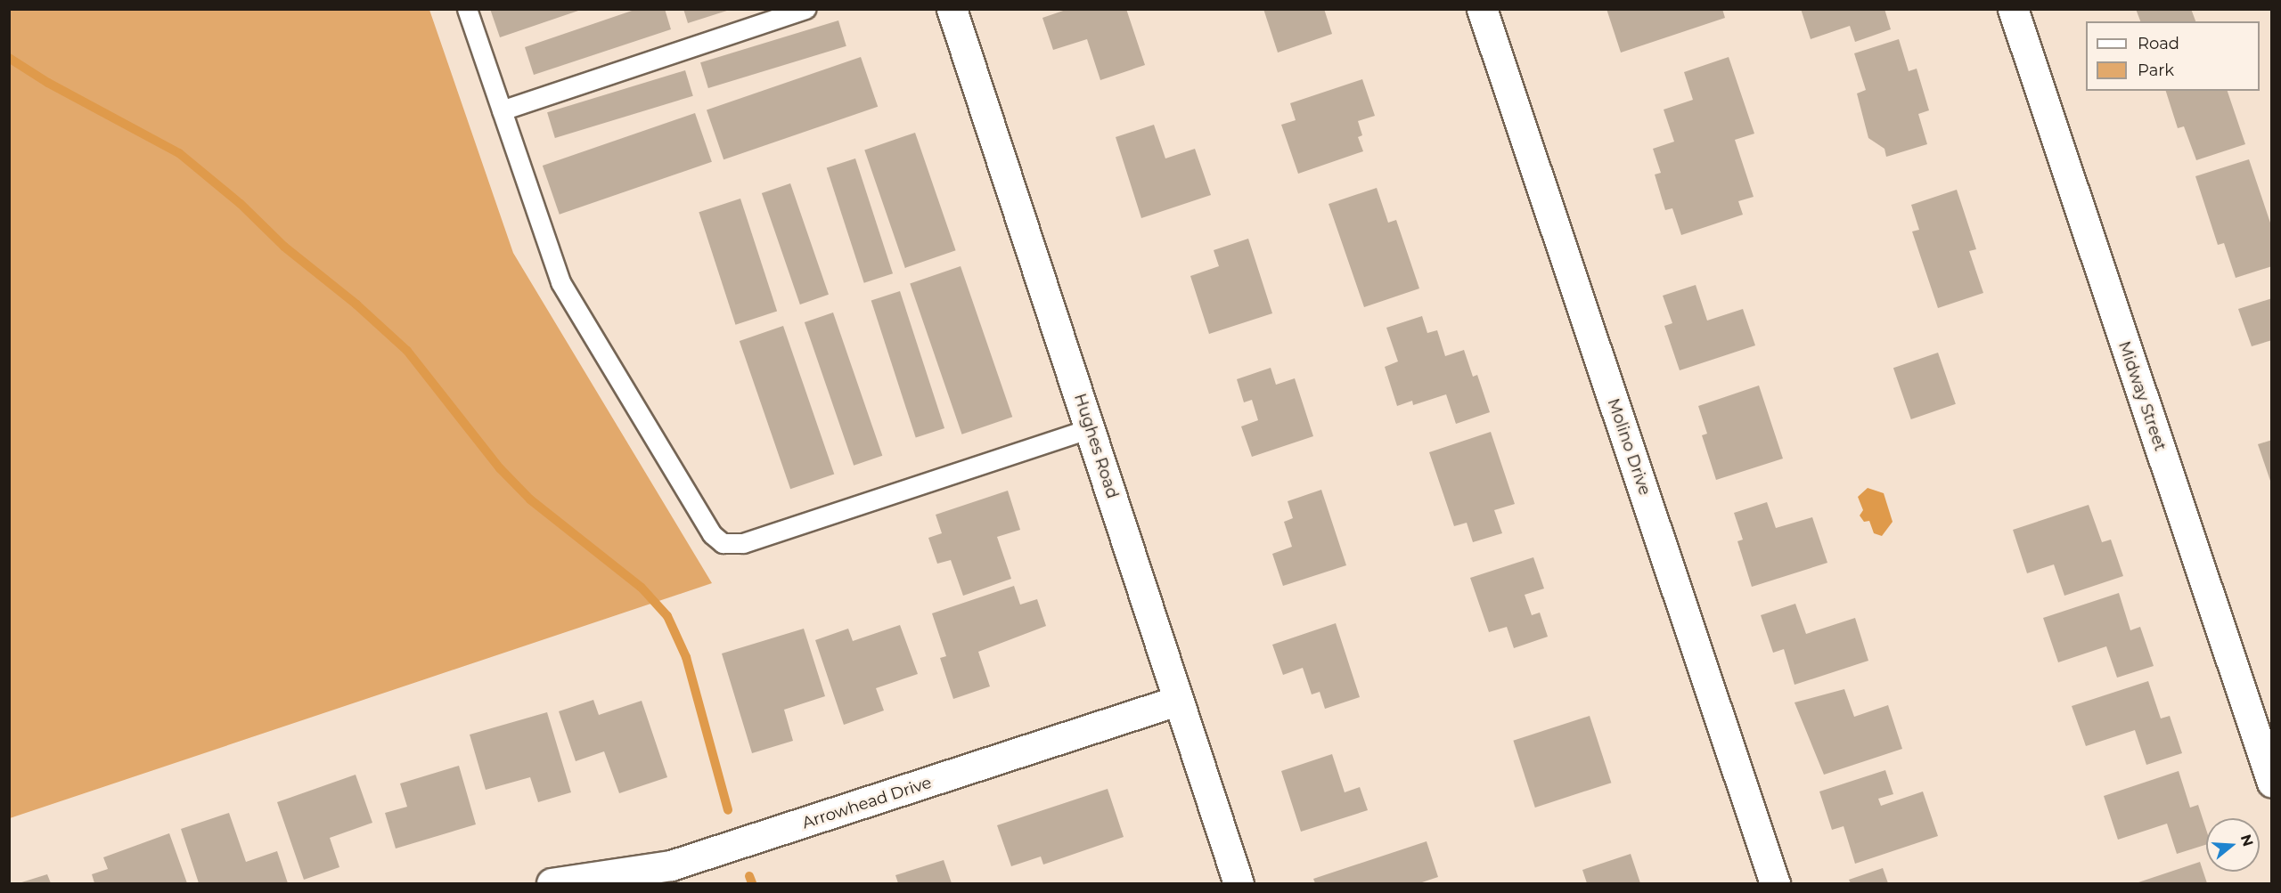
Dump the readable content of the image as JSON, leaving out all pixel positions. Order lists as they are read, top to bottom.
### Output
{
  "streets": {
    "street": [
      "Midway Street",
      "Hughes Road",
      "Molino Drive",
      "Arrowhead Drive"
    ]
  },
  "crossings": [
    ["Hughes Road", "Arrowhead Drive"]
  ],
  "legend": ["Road", "Park"],
  "north": "right"
}
